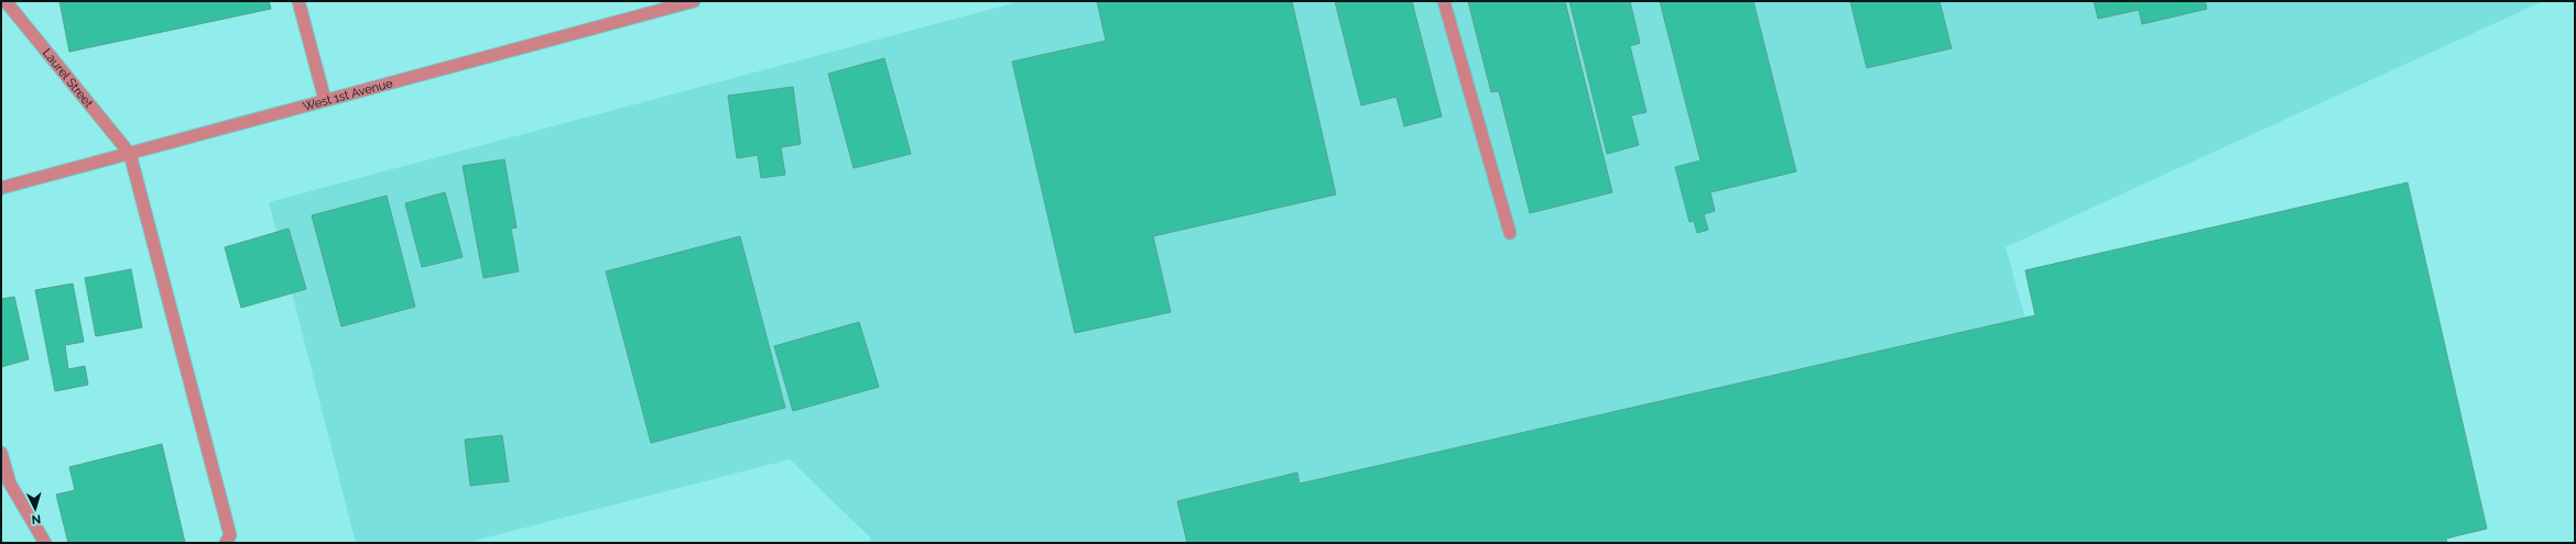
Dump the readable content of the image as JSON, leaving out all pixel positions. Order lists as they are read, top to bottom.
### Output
{
  "streets": {
    "street": ["Laurel Street", "West 1st Avenue"]
  },
  "crossings": [
    ["Laurel Street", "West 1st Avenue"]
  ],
  "north": "bottom"
}
